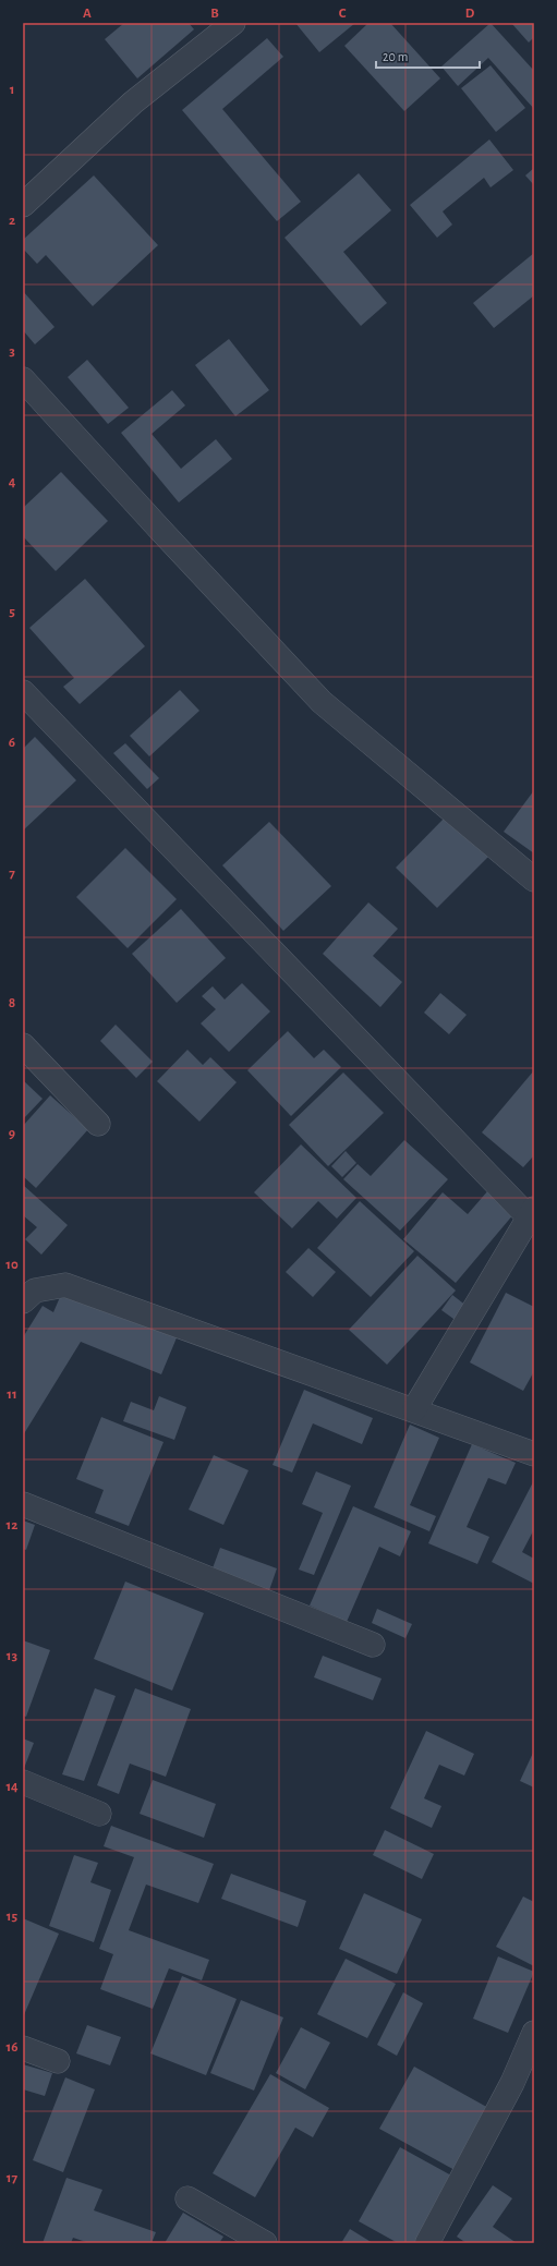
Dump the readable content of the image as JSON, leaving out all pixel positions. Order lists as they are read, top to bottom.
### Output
{
  "scale_bar": "20 m",
  "grid": {
    "columns": [
      "A",
      "B",
      "C",
      "D"
    ],
    "rows": [
      "1",
      "2",
      "3",
      "4",
      "5",
      "6",
      "7",
      "8",
      "9",
      "10",
      "11",
      "12",
      "13",
      "14",
      "15",
      "16",
      "17"
    ]
  }
}
